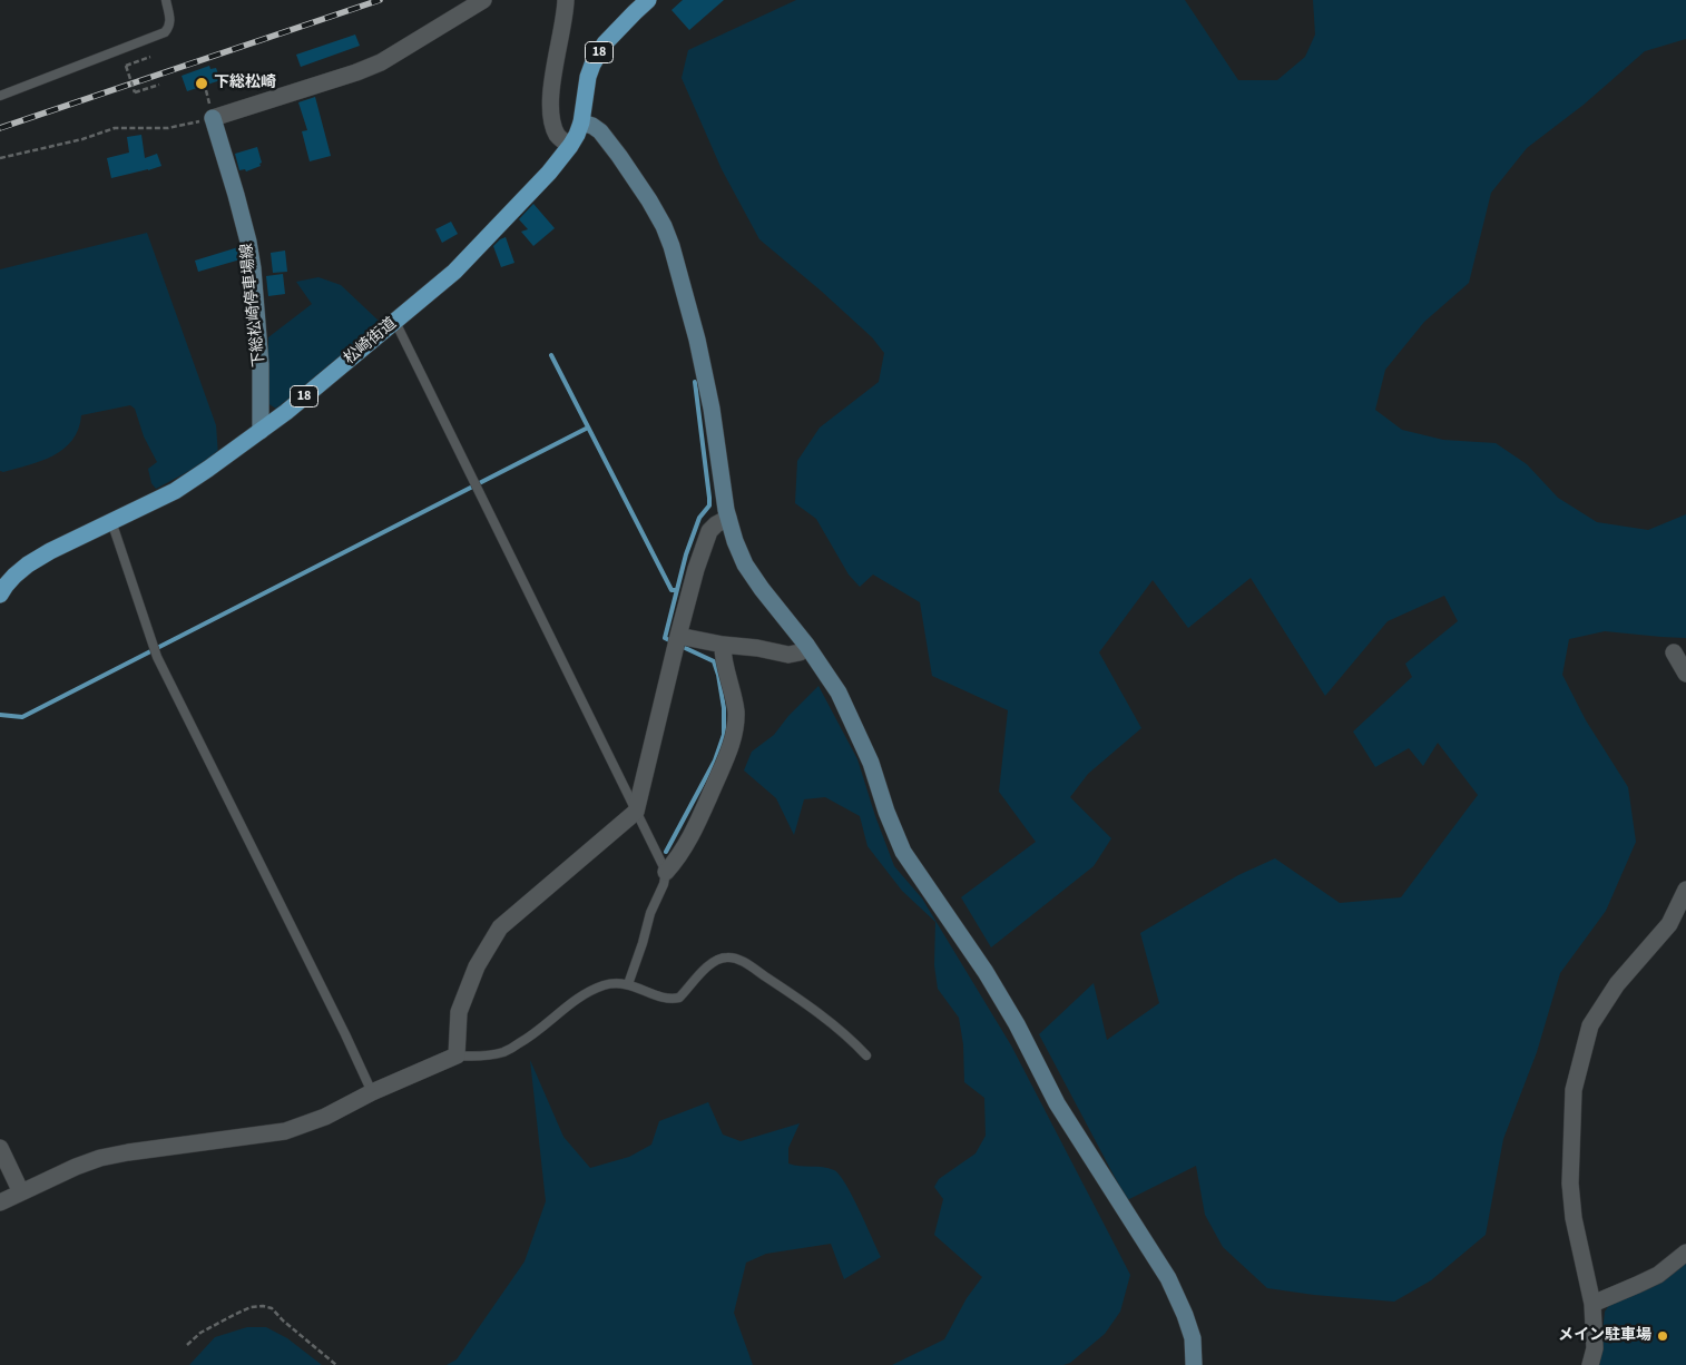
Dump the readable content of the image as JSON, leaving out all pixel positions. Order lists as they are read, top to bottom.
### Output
{
  "streets": {
    "main road": ["18", "松崎街道"],
    "street": ["下総松崎停車場線"]
  },
  "crossings": [
    ["下総松崎停車場線", "松崎街道"]
  ],
  "places": ["下総松崎", "メイン駐車場"]
}
